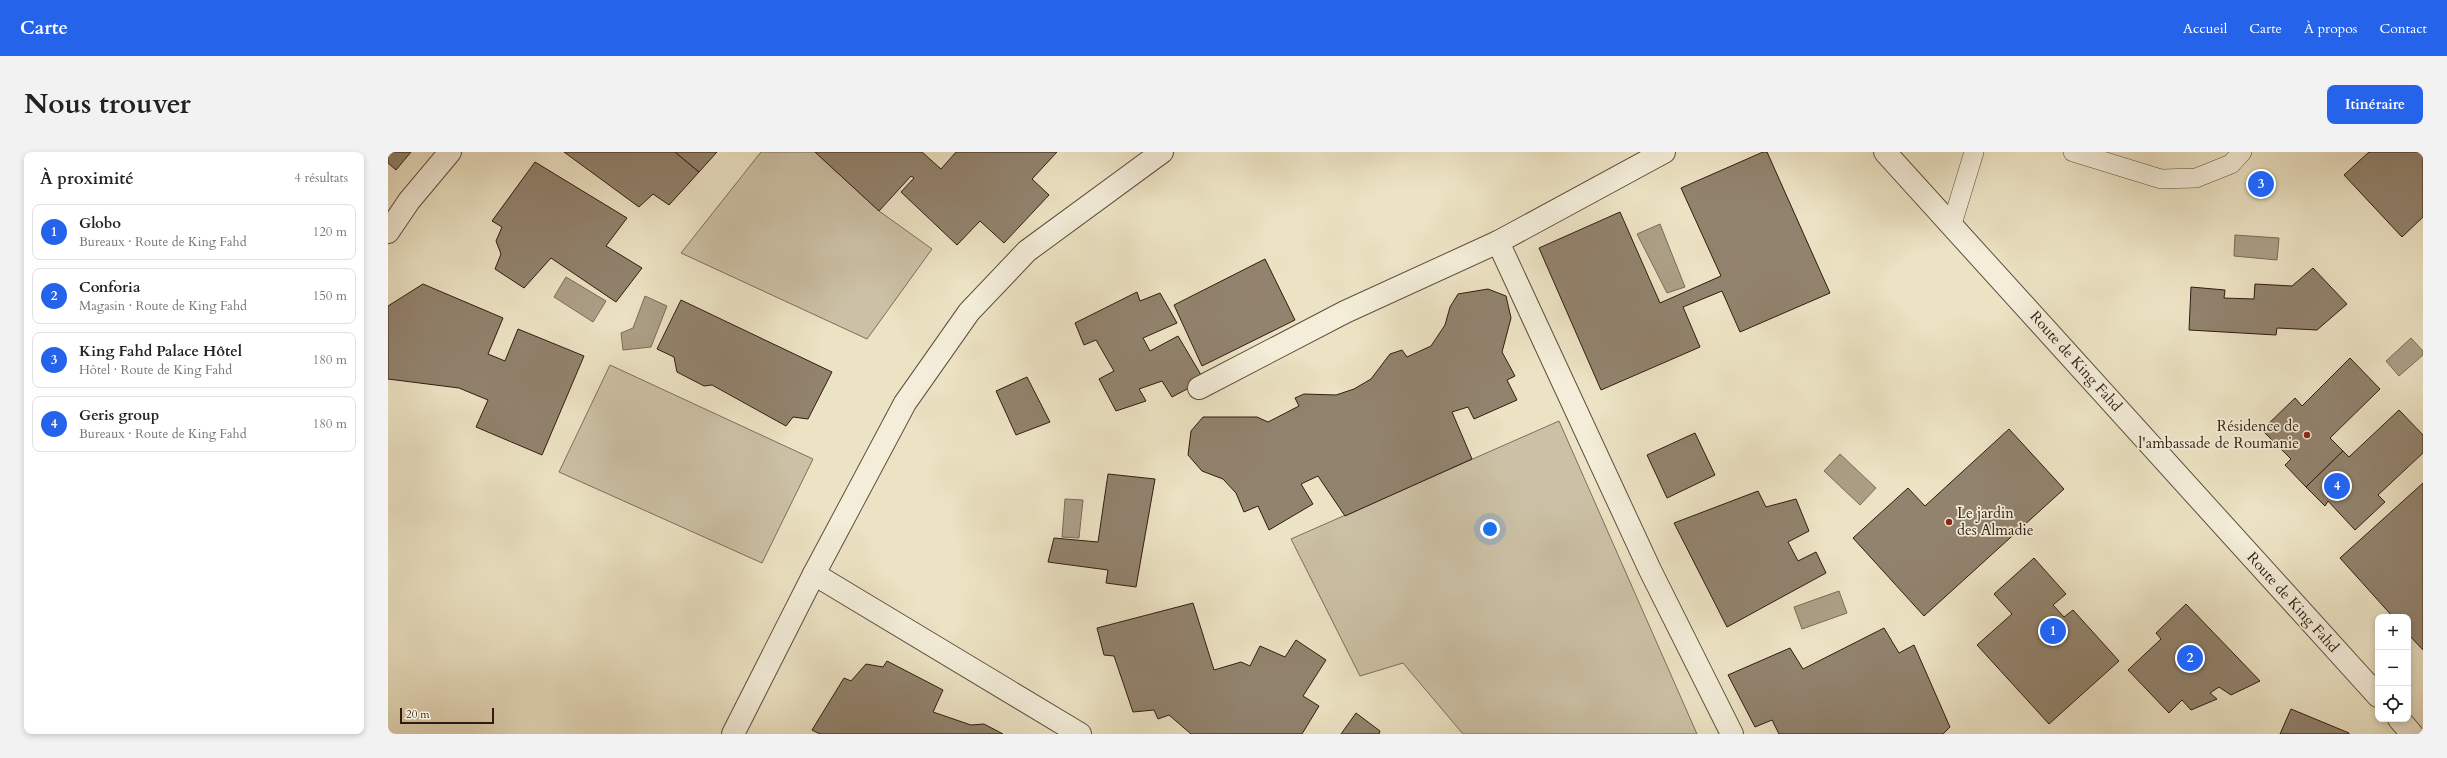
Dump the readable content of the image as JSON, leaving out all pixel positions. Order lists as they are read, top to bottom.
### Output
{
  "streets": {
    "street": ["Route de King Fahd"]
  },
  "places": ["Résidence de l'ambassade de Roumanie", "Le jardin des Almadie"],
  "scale_bar": "20 m",
  "page": {
    "header": "Carte",
    "nav": [
      "Accueil",
      "Carte",
      "À propos",
      "Contact"
    ],
    "title": "Nous trouver",
    "buttons": "Itinéraire",
    "heading": ["À proximité", "4 résultats"],
    "pins": [
      "3",
      "4",
      "1",
      "2"
    ],
    "list": [
      {
        "mark": "1",
        "name": "Globo",
        "note": "Bureaux · Route de King Fahd",
        "value": "120 m"
      },
      {
        "mark": "2",
        "name": "Conforia",
        "note": "Magasin · Route de King Fahd",
        "value": "150 m"
      },
      {
        "mark": "3",
        "name": "King Fahd Palace Hôtel",
        "note": "Hôtel · Route de King Fahd",
        "value": "180 m"
      },
      {
        "mark": "4",
        "name": "Geris group",
        "note": "Bureaux · Route de King Fahd",
        "value": "180 m"
      }
    ],
    "map_buttons": ["+", "−"],
    "scale": "20 m"
  }
}
